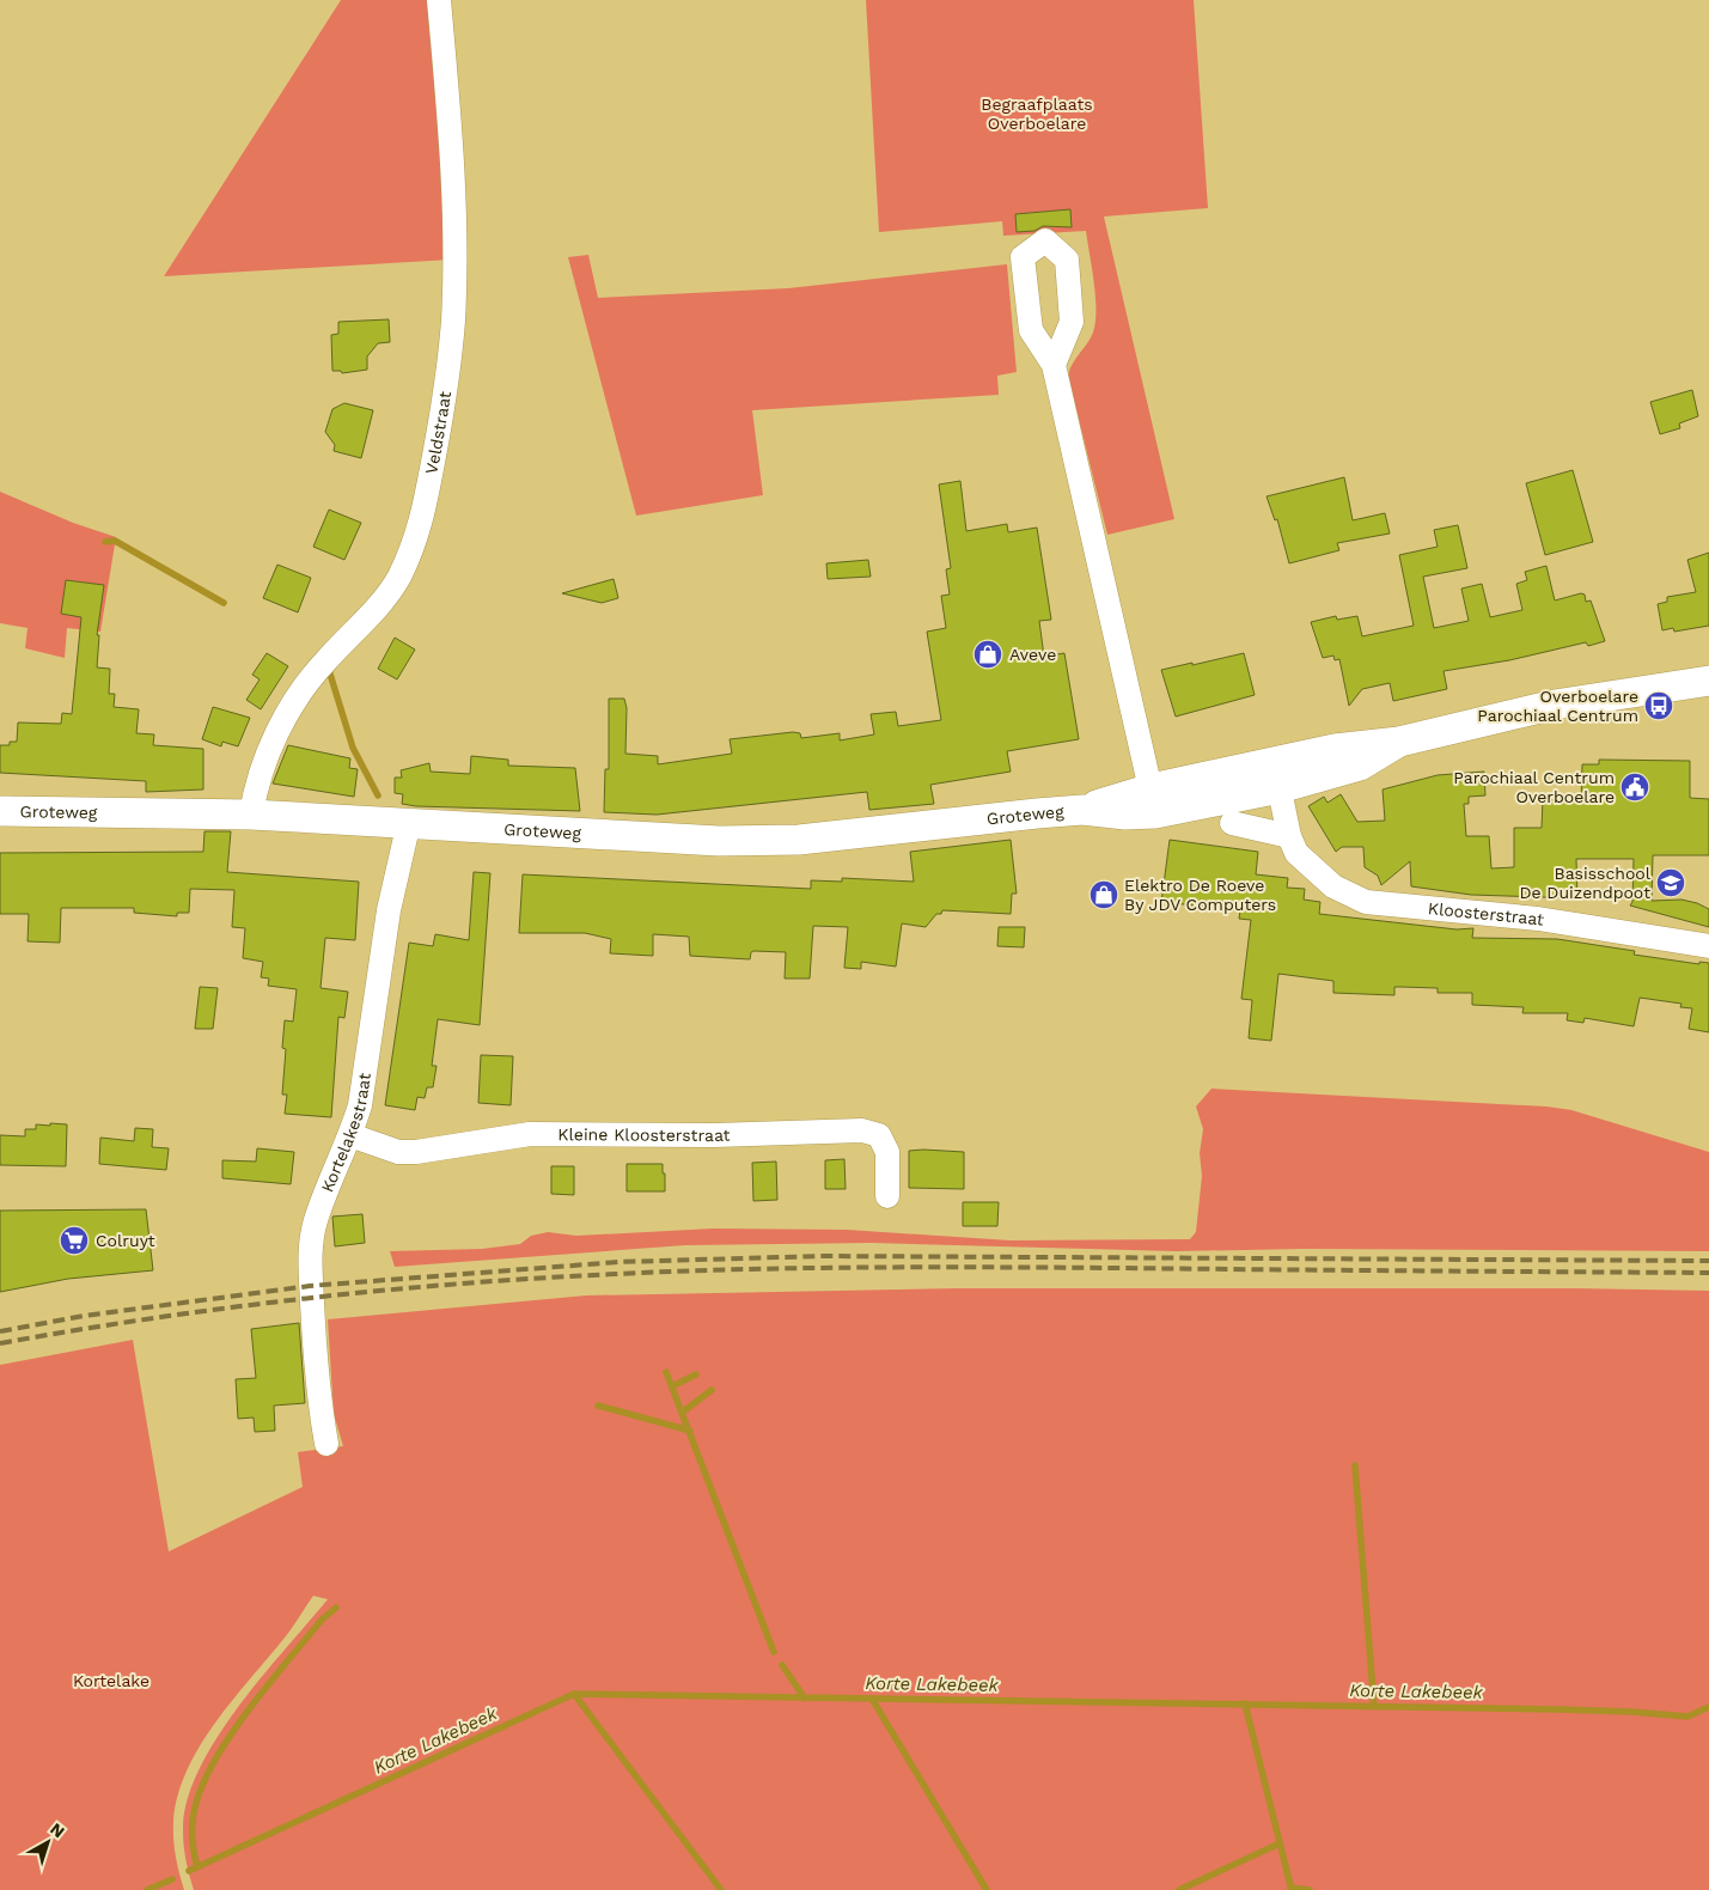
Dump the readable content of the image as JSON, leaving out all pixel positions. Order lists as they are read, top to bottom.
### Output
{
  "streets": {
    "main road": ["Groteweg"],
    "street": [
      "Veldstraat",
      "Kloosterstraat",
      "Kortelakestraat",
      "Kleine Kloosterstraat"
    ]
  },
  "crossings": [
    ["Veldstraat", "Groteweg"],
    ["Groteweg", "Kloosterstraat"],
    ["Groteweg", "Kortelakestraat"],
    ["Kortelakestraat", "Kleine Kloosterstraat"]
  ],
  "water": ["Korte Lakebeek"],
  "parks": ["Begraafplaats Overboelare", "Kortelake"],
  "places": {
    "shop": ["Aveve", "Elektro De Roeve By JDV Computers"],
    "bus stop": ["Overboelare Parochiaal Centrum"],
    "public building": ["Parochiaal Centrum Overboelare"],
    "school or university": ["Basisschool De Duizendpoot"],
    "supermarket": ["Colruyt"]
  },
  "north": "top right"
}
